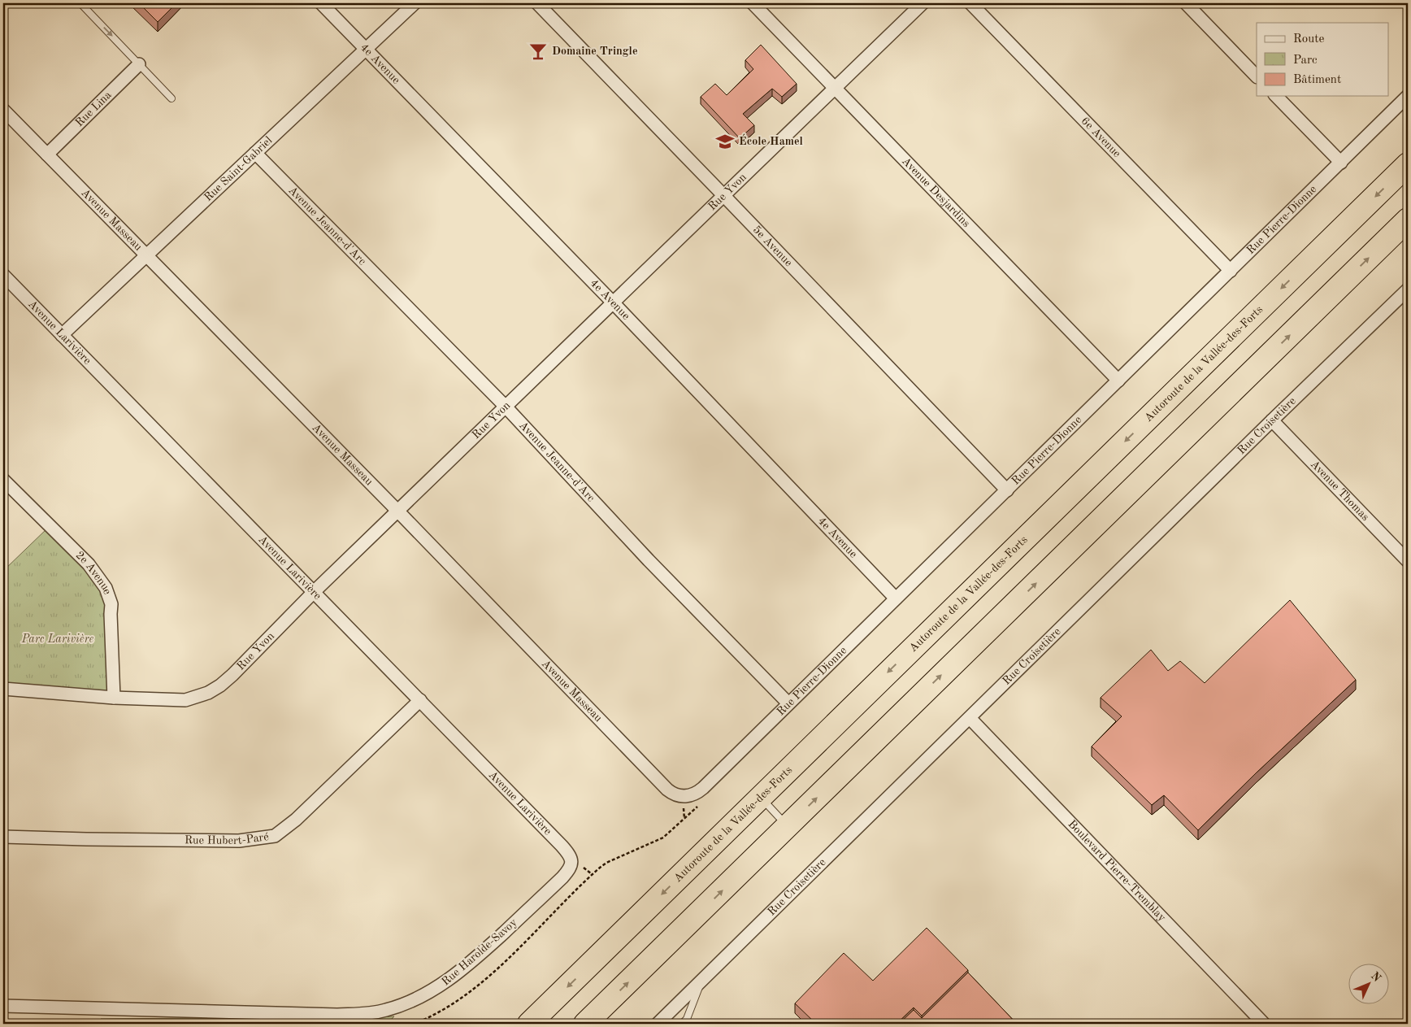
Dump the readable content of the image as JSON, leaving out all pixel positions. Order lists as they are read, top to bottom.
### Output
{
  "streets": {
    "highway": ["Autoroute de la Vallée-des-Forts"],
    "street": [
      "4e Avenue",
      "Rue Lina",
      "6e Avenue",
      "Rue Saint-Gabriel",
      "Rue Yvon",
      "Avenue Desjardins",
      "Avenue Masseau",
      "Rue Pierre-Dionne",
      "Avenue Jeanne-d'Arc",
      "5e Avenue",
      "Avenue Larivière",
      "Rue Croisetière",
      "Avenue Thomas",
      "2e Avenue",
      "Rue Hubert-Paré",
      "Boulevard Pierre-Tremblay",
      "Rue Harolde-Savoy"
    ]
  },
  "crossings": [
    ["4e Avenue", "Rue Saint-Gabriel"],
    ["4e Avenue", "Rue Yvon"],
    ["4e Avenue", "Rue Pierre-Dionne"],
    ["Rue Lina", "Avenue Masseau"],
    ["6e Avenue", "Rue Pierre-Dionne"],
    ["Rue Saint-Gabriel", "Avenue Masseau"],
    ["Rue Saint-Gabriel", "Avenue Jeanne-d'Arc"],
    ["Rue Saint-Gabriel", "Avenue Larivière"],
    ["Rue Yvon", "Avenue Desjardins"],
    ["Rue Yvon", "Avenue Masseau"],
    ["Rue Yvon", "Avenue Jeanne-d'Arc"],
    ["Rue Yvon", "5e Avenue"],
    ["Rue Yvon", "Avenue Larivière"],
    ["Rue Yvon", "2e Avenue"],
    ["Avenue Desjardins", "Rue Pierre-Dionne"],
    ["Avenue Masseau", "Rue Pierre-Dionne"],
    ["Avenue Masseau", "Rue Harolde-Savoy"],
    ["Rue Pierre-Dionne", "Avenue Jeanne-d'Arc"],
    ["Rue Pierre-Dionne", "5e Avenue"],
    ["Rue Pierre-Dionne", "Rue Harolde-Savoy"],
    ["Avenue Larivière", "Rue Hubert-Paré"],
    ["Avenue Larivière", "Rue Harolde-Savoy"],
    ["Rue Croisetière", "Avenue Thomas"],
    ["Rue Croisetière", "Boulevard Pierre-Tremblay"]
  ],
  "parks": ["Parc Larivière"],
  "places": {
    "bar": ["Domaine Tringle"],
    "school or university": ["École Hamel"]
  },
  "legend": ["Route", "Parc", "Bâtiment"],
  "north": "top right"
}
